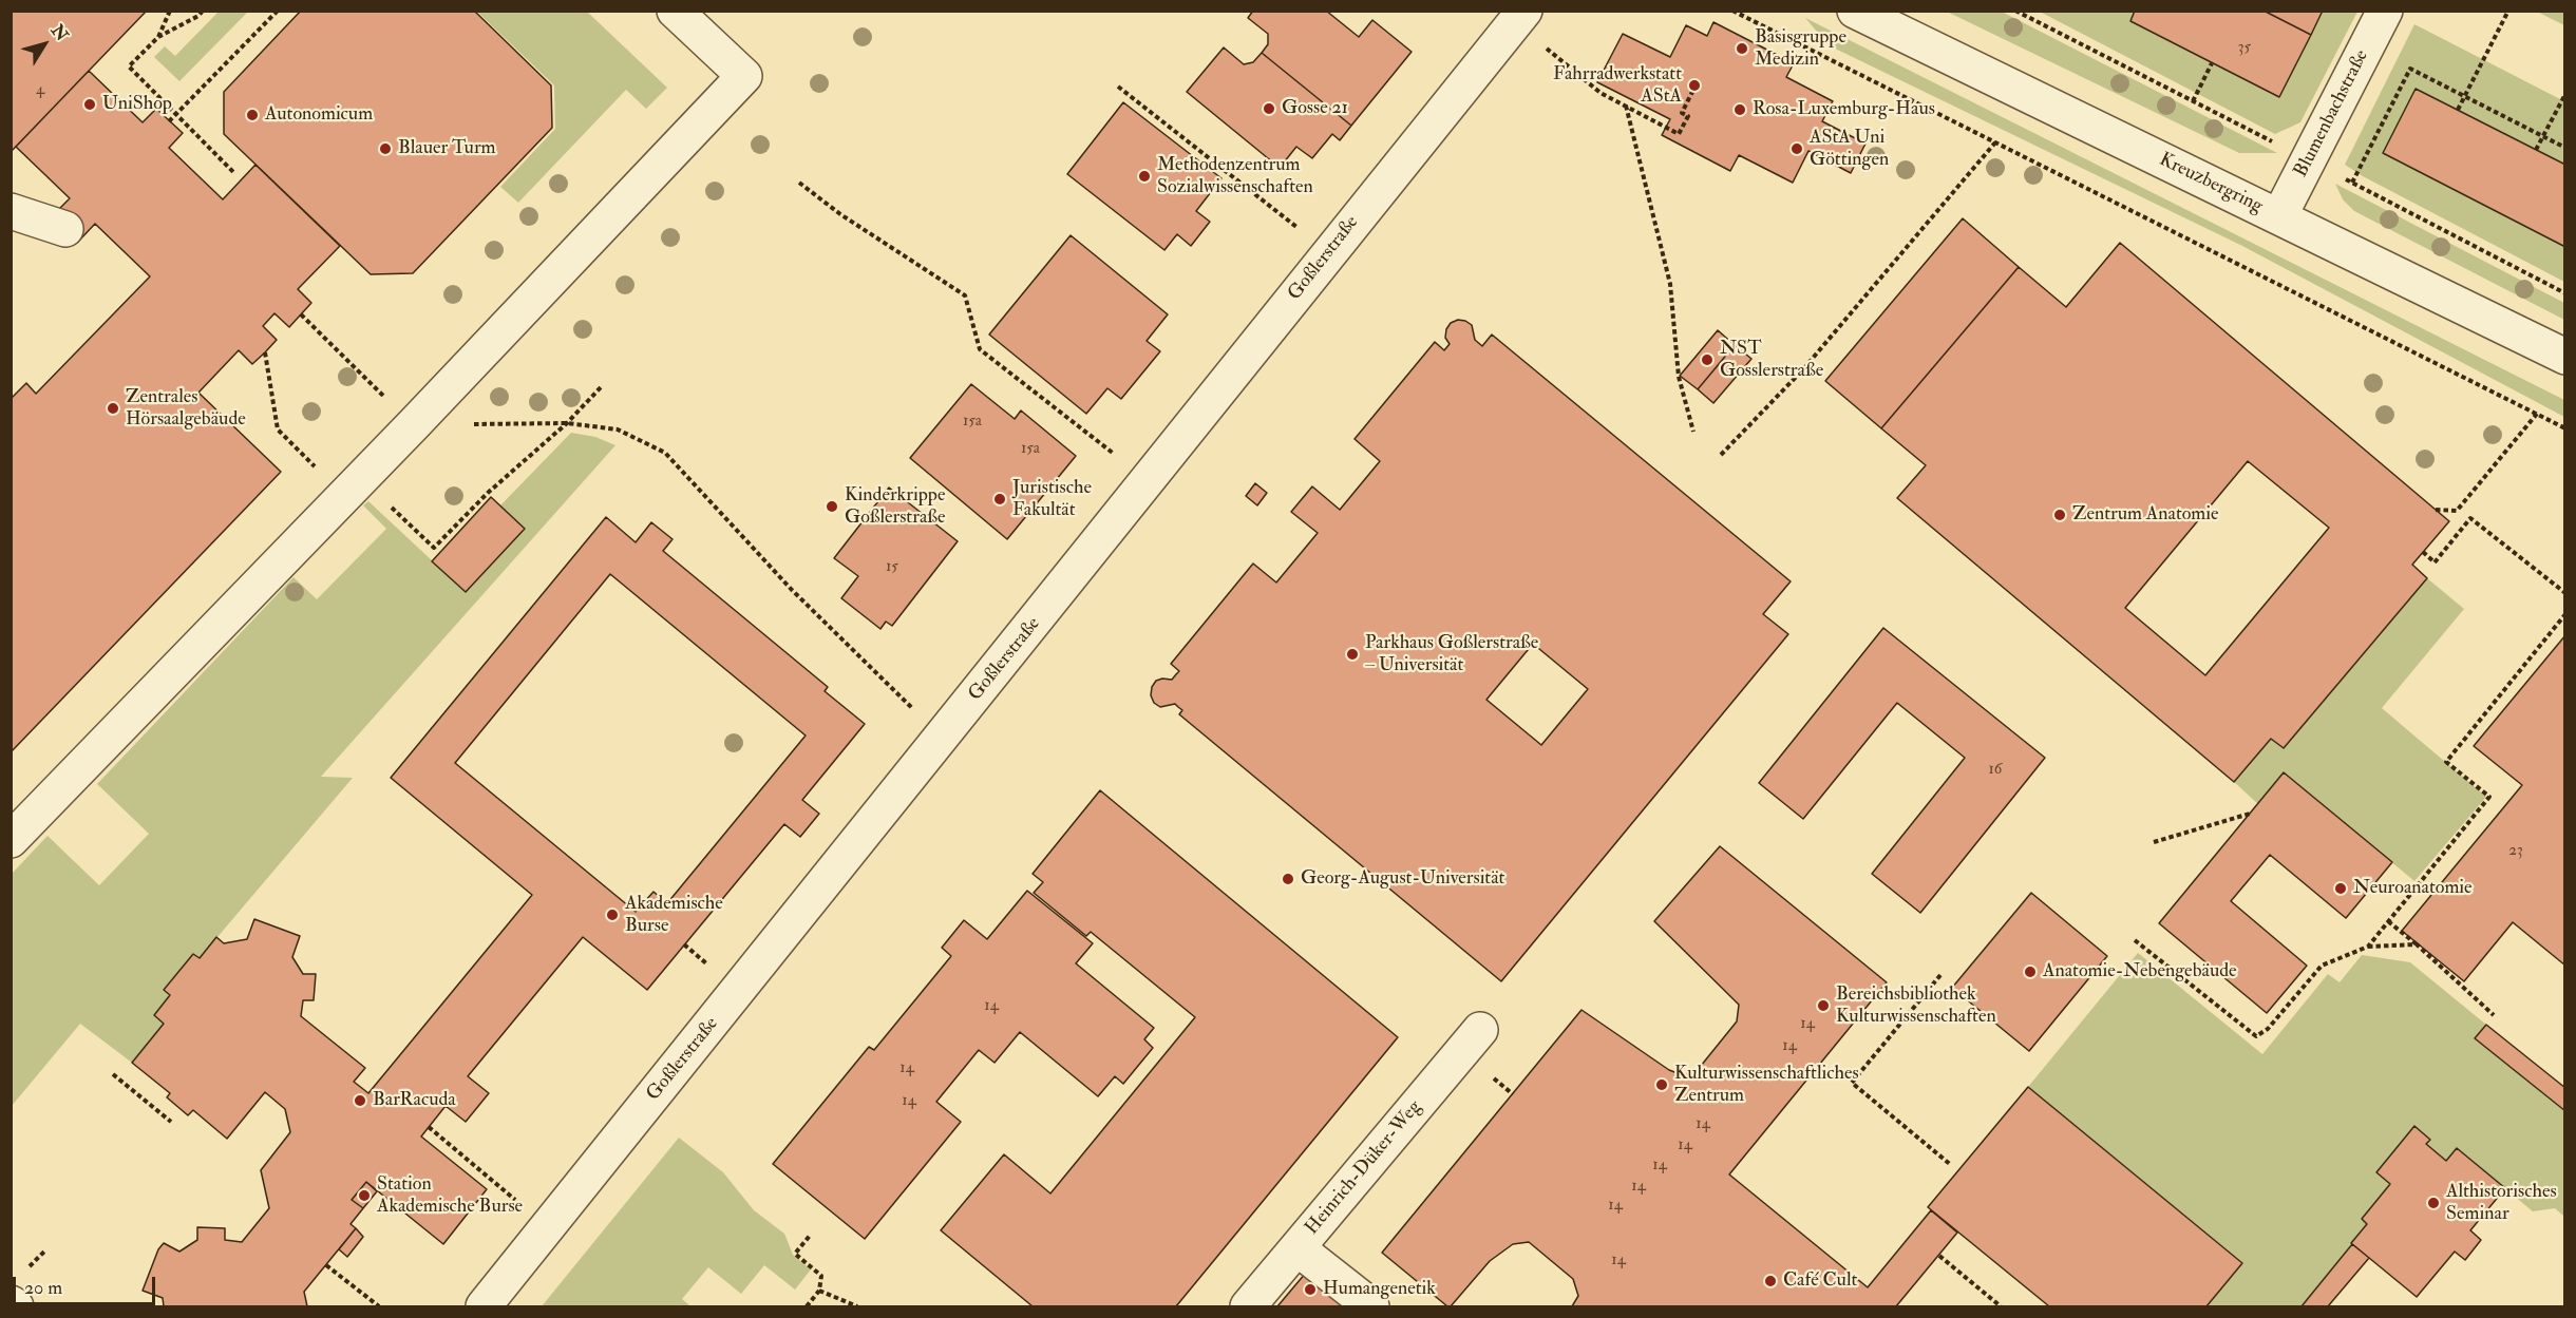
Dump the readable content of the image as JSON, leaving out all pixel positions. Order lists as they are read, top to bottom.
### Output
{
  "streets": {
    "street": [
      "Blumenbachstraße",
      "Kreuzbergring",
      "Goßlerstraße",
      "Heinrich-Düker-Weg"
    ]
  },
  "crossings": [
    ["Blumenbachstraße", "Kreuzbergring"]
  ],
  "places": [
    "Basisgruppe Medizin",
    "Fahrradwerkstatt AStA",
    "UniShop",
    "Gosse 21",
    "Rosa-Luxemburg-Haus",
    "Autonomicum",
    "Blauer Turm",
    "AStA Uni Göttingen",
    "Methodenzentrum Sozialwissenschaften",
    "NST Gosslerstraße",
    "Zentrales Hörsaalgebäude",
    "Juristische Fakultät",
    "Kinderkrippe Goßlerstraße",
    "Zentrum Anatomie",
    "Parkhaus Goßlerstraße – Universität",
    "Georg-August-Universität",
    "Neuroanatomie",
    "Akademische Burse",
    "Anatomie-Nebengebäude",
    "Bereichsbibliothek Kulturwissenschaften",
    "Kulturwissenschaftliches Zentrum",
    "BarRacuda",
    "Station Akademische Burse",
    "Althistorisches Seminar",
    "Café Cult",
    "Humangenetik"
  ],
  "house_numbers": [
    "35",
    "4",
    "15a",
    "15a",
    "15",
    "16",
    "23",
    "14",
    "14",
    "14",
    "14",
    "14",
    "14",
    "14",
    "14",
    "14",
    "14",
    "14"
  ],
  "scale_bar": "20 m",
  "north": "top right"
}
